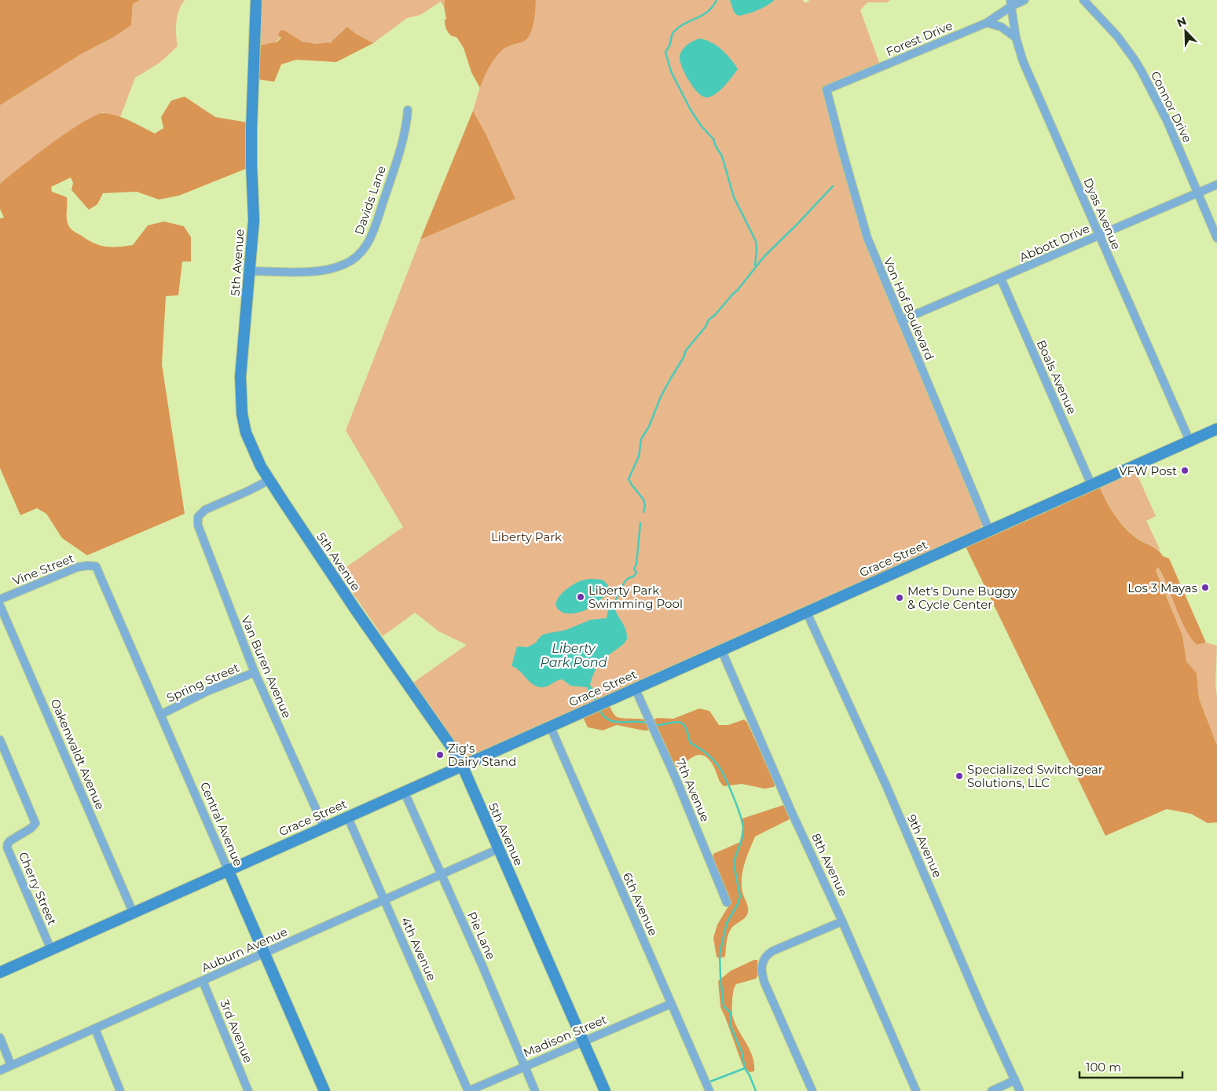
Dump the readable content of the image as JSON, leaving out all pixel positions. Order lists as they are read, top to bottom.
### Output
{
  "streets": {
    "street": [
      "Forest Drive",
      "Connor Drive",
      "Davids Lane",
      "Dyas Avenue",
      "Abbott Drive",
      "5th Avenue",
      "Von Hof Boulevard",
      "Boals Avenue",
      "Grace Street",
      "Vine Street",
      "Van Buren Avenue",
      "Spring Street",
      "Oakenwaldt Avenue",
      "7th Avenue",
      "Central Avenue",
      "9th Avenue",
      "8th Avenue",
      "Cherry Street",
      "6th Avenue",
      "Pie Lane",
      "4th Avenue",
      "Auburn Avenue",
      "3rd Avenue",
      "Madison Street"
    ]
  },
  "crossings": [
    ["Forest Drive", "Dyas Avenue"],
    ["Forest Drive", "Von Hof Boulevard"],
    ["Connor Drive", "Abbott Drive"],
    ["Davids Lane", "5th Avenue"],
    ["Dyas Avenue", "Abbott Drive"],
    ["Dyas Avenue", "Grace Street"],
    ["Abbott Drive", "Von Hof Boulevard"],
    ["Abbott Drive", "Boals Avenue"],
    ["5th Avenue", "Grace Street"],
    ["5th Avenue", "Van Buren Avenue"],
    ["5th Avenue", "Auburn Avenue"],
    ["5th Avenue", "Madison Street"],
    ["Von Hof Boulevard", "Grace Street"],
    ["Boals Avenue", "Grace Street"],
    ["Grace Street", "Van Buren Avenue"],
    ["Grace Street", "Oakenwaldt Avenue"],
    ["Grace Street", "7th Avenue"],
    ["Grace Street", "Central Avenue"],
    ["Grace Street", "9th Avenue"],
    ["Grace Street", "8th Avenue"],
    ["Grace Street", "Cherry Street"],
    ["Grace Street", "6th Avenue"],
    ["Grace Street", "Pie Lane"],
    ["Grace Street", "4th Avenue"],
    ["Vine Street", "Central Avenue"],
    ["Van Buren Avenue", "Spring Street"],
    ["Spring Street", "Central Avenue"],
    ["Central Avenue", "Auburn Avenue"],
    ["6th Avenue", "Madison Street"],
    ["Pie Lane", "Auburn Avenue"],
    ["Pie Lane", "Madison Street"],
    ["4th Avenue", "Auburn Avenue"],
    ["4th Avenue", "Madison Street"],
    ["Auburn Avenue", "3rd Avenue"]
  ],
  "water": ["Liberty Park Pond"],
  "parks": ["Liberty Park"],
  "places": [
    "VFW Post",
    "Los 3 Mayas",
    "Liberty Park Swimming Pool",
    "Met's Dune Buggy & Cycle Center",
    "Zig's Dairy Stand",
    "Specialized Switchgear Solutions, LLC"
  ],
  "scale_bar": "100 m",
  "north": "top left"
}
